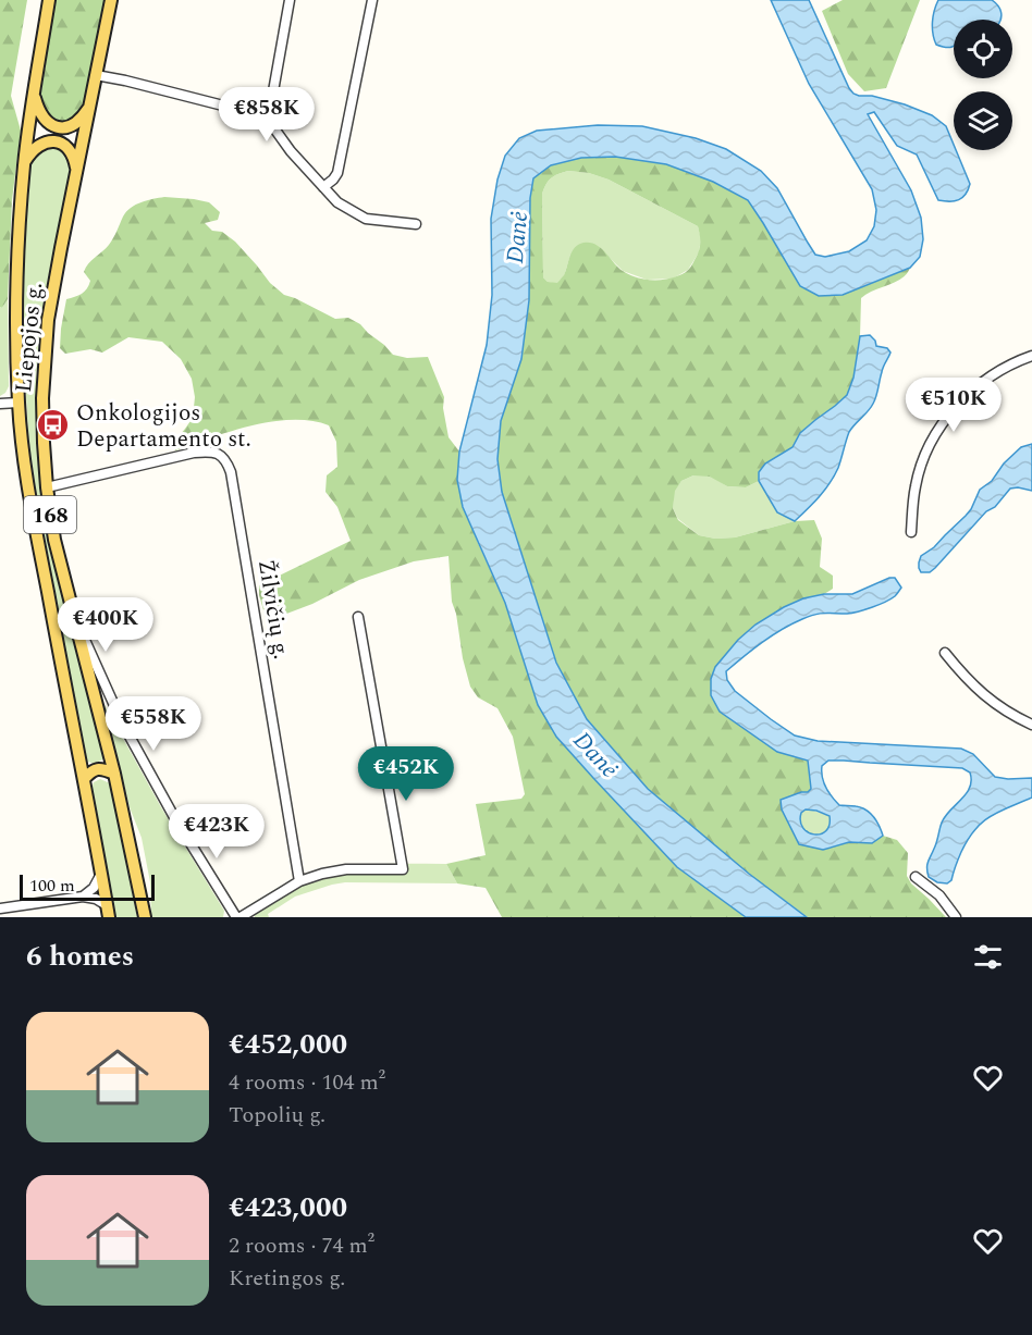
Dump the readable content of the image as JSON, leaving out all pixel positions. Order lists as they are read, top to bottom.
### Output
{
  "streets": {
    "main road": ["Liepojos g.", "168"],
    "street": ["Žilvičių g."]
  },
  "crossings": [
    ["Liepojos g.", "168"],
    ["Liepojos g.", "Žilvičių g."]
  ],
  "water": ["Danė"],
  "places": {
    "bus stop": ["Onkologijos Departamento st."]
  },
  "scale_bar": "100 m",
  "page": {
    "price": [
      "€858K",
      "€510K",
      "€400K",
      "€558K",
      "€452K",
      "€423K"
    ],
    "scale": "100 m",
    "heading": "6 homes",
    "list": [
      {
        "name": "€452,000",
        "note": "4 rooms · 104 m² · Topolių g."
      },
      {
        "name": "€423,000",
        "note": "2 rooms · 74 m² · Kretingos g."
      }
    ]
  }
}
